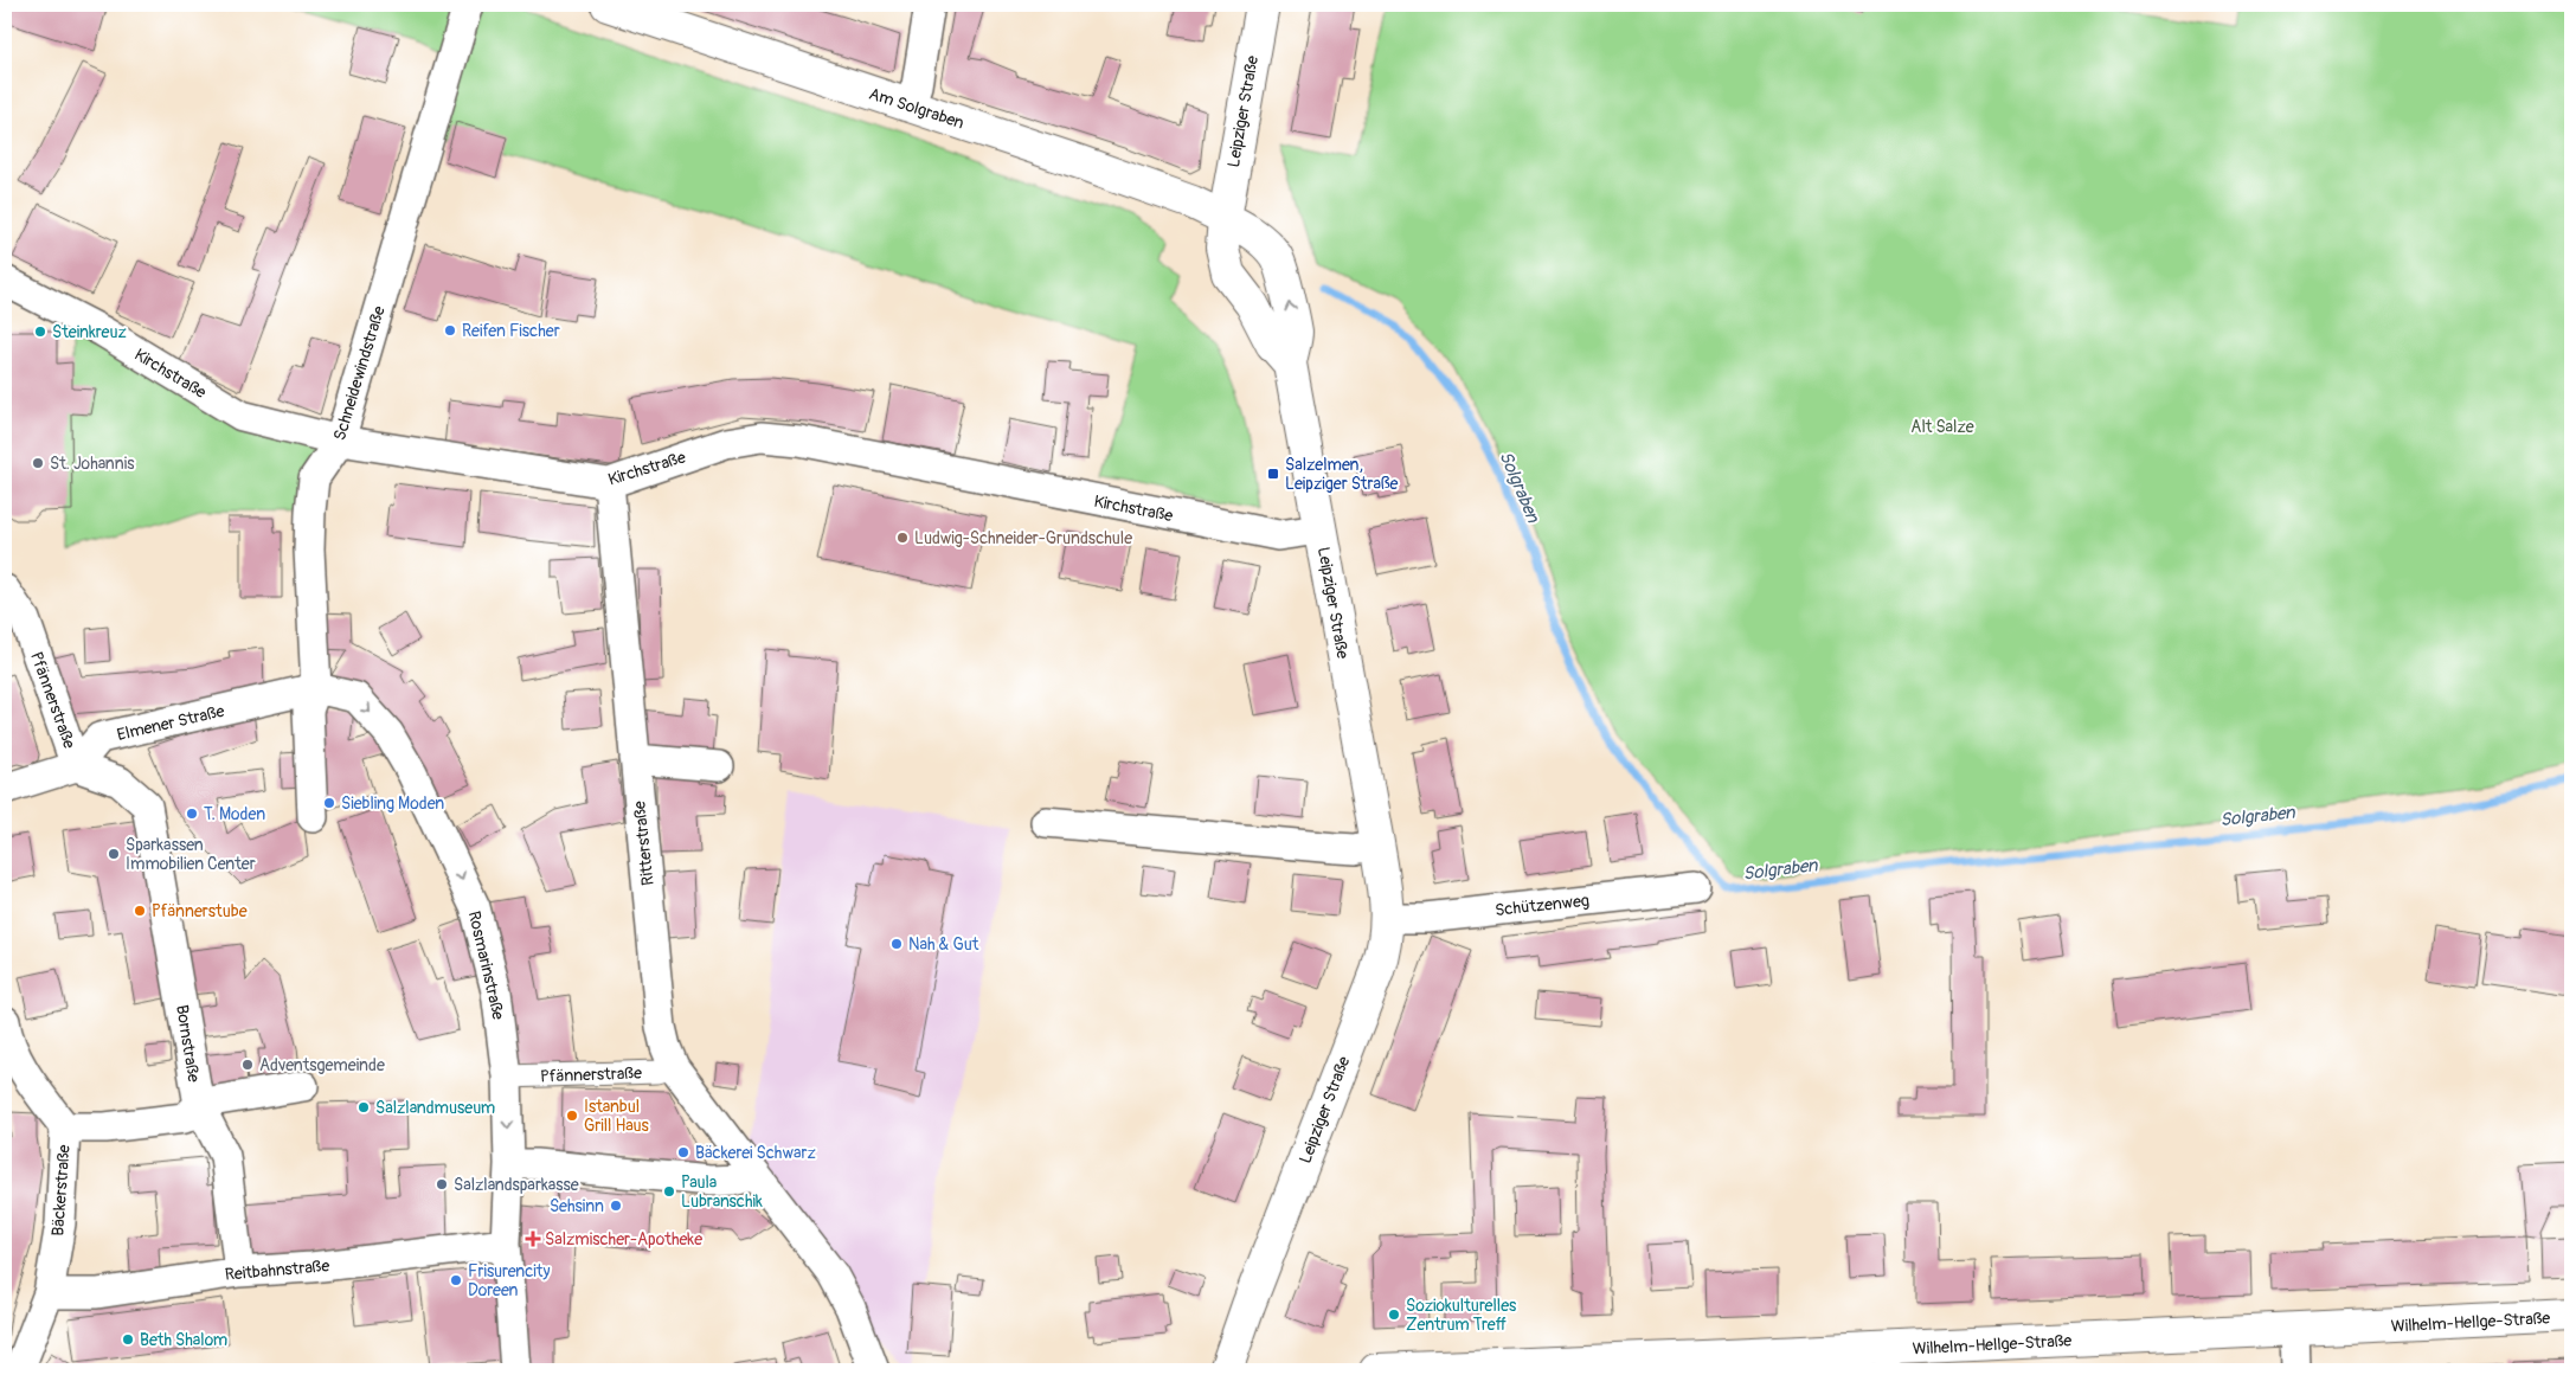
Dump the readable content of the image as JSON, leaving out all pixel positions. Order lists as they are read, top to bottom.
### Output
{
  "streets": {
    "main road": ["Am Solgraben", "Leipziger Straße", "Wilhelm-Hellge-Straße"],
    "street": [
      "Kirchstraße",
      "Schneidewindstraße",
      "Pfännerstraße",
      "Elmener Straße",
      "Ritterstraße",
      "Schützenweg",
      "Rosmarinstraße",
      "Bornstraße",
      "Bäckerstraße",
      "Reitbahnstraße"
    ]
  },
  "crossings": [
    ["Am Solgraben", "Leipziger Straße"],
    ["Leipziger Straße", "Kirchstraße"],
    ["Leipziger Straße", "Schützenweg"],
    ["Kirchstraße", "Schneidewindstraße"],
    ["Kirchstraße", "Ritterstraße"],
    ["Schneidewindstraße", "Elmener Straße"],
    ["Schneidewindstraße", "Rosmarinstraße"],
    ["Pfännerstraße", "Elmener Straße"],
    ["Pfännerstraße", "Ritterstraße"],
    ["Pfännerstraße", "Rosmarinstraße"],
    ["Pfännerstraße", "Bornstraße"],
    ["Elmener Straße", "Rosmarinstraße"],
    ["Rosmarinstraße", "Reitbahnstraße"],
    ["Bornstraße", "Reitbahnstraße"],
    ["Bäckerstraße", "Reitbahnstraße"]
  ],
  "one_way": ["Rosmarinstraße"],
  "water": ["Solgraben"],
  "parks": ["Alt Salze"],
  "places": {
    "other": [
      "Reifen Fischer",
      "Steinkreuz",
      "St. Johannis",
      "Ludwig-Schneider-Grundschule",
      "Siebling Moden",
      "T. Moden",
      "Sparkassen Immobilien Center",
      "Pfännerstube",
      "Nah & Gut",
      "Adventsgemeinde",
      "Salzlandmuseum",
      "Istanbul Grill Haus",
      "Bäckerei Schwarz",
      "Salzlandsparkasse",
      "Paula Lubranschik",
      "Sehsinn",
      "Frisurencity Doreen",
      "Soziokulturelles Zentrum Treff",
      "Beth Shalom"
    ],
    "transit": ["Salzelmen, Leipziger Straße"],
    "health": ["Salzmischer-Apotheke"]
  }
}
